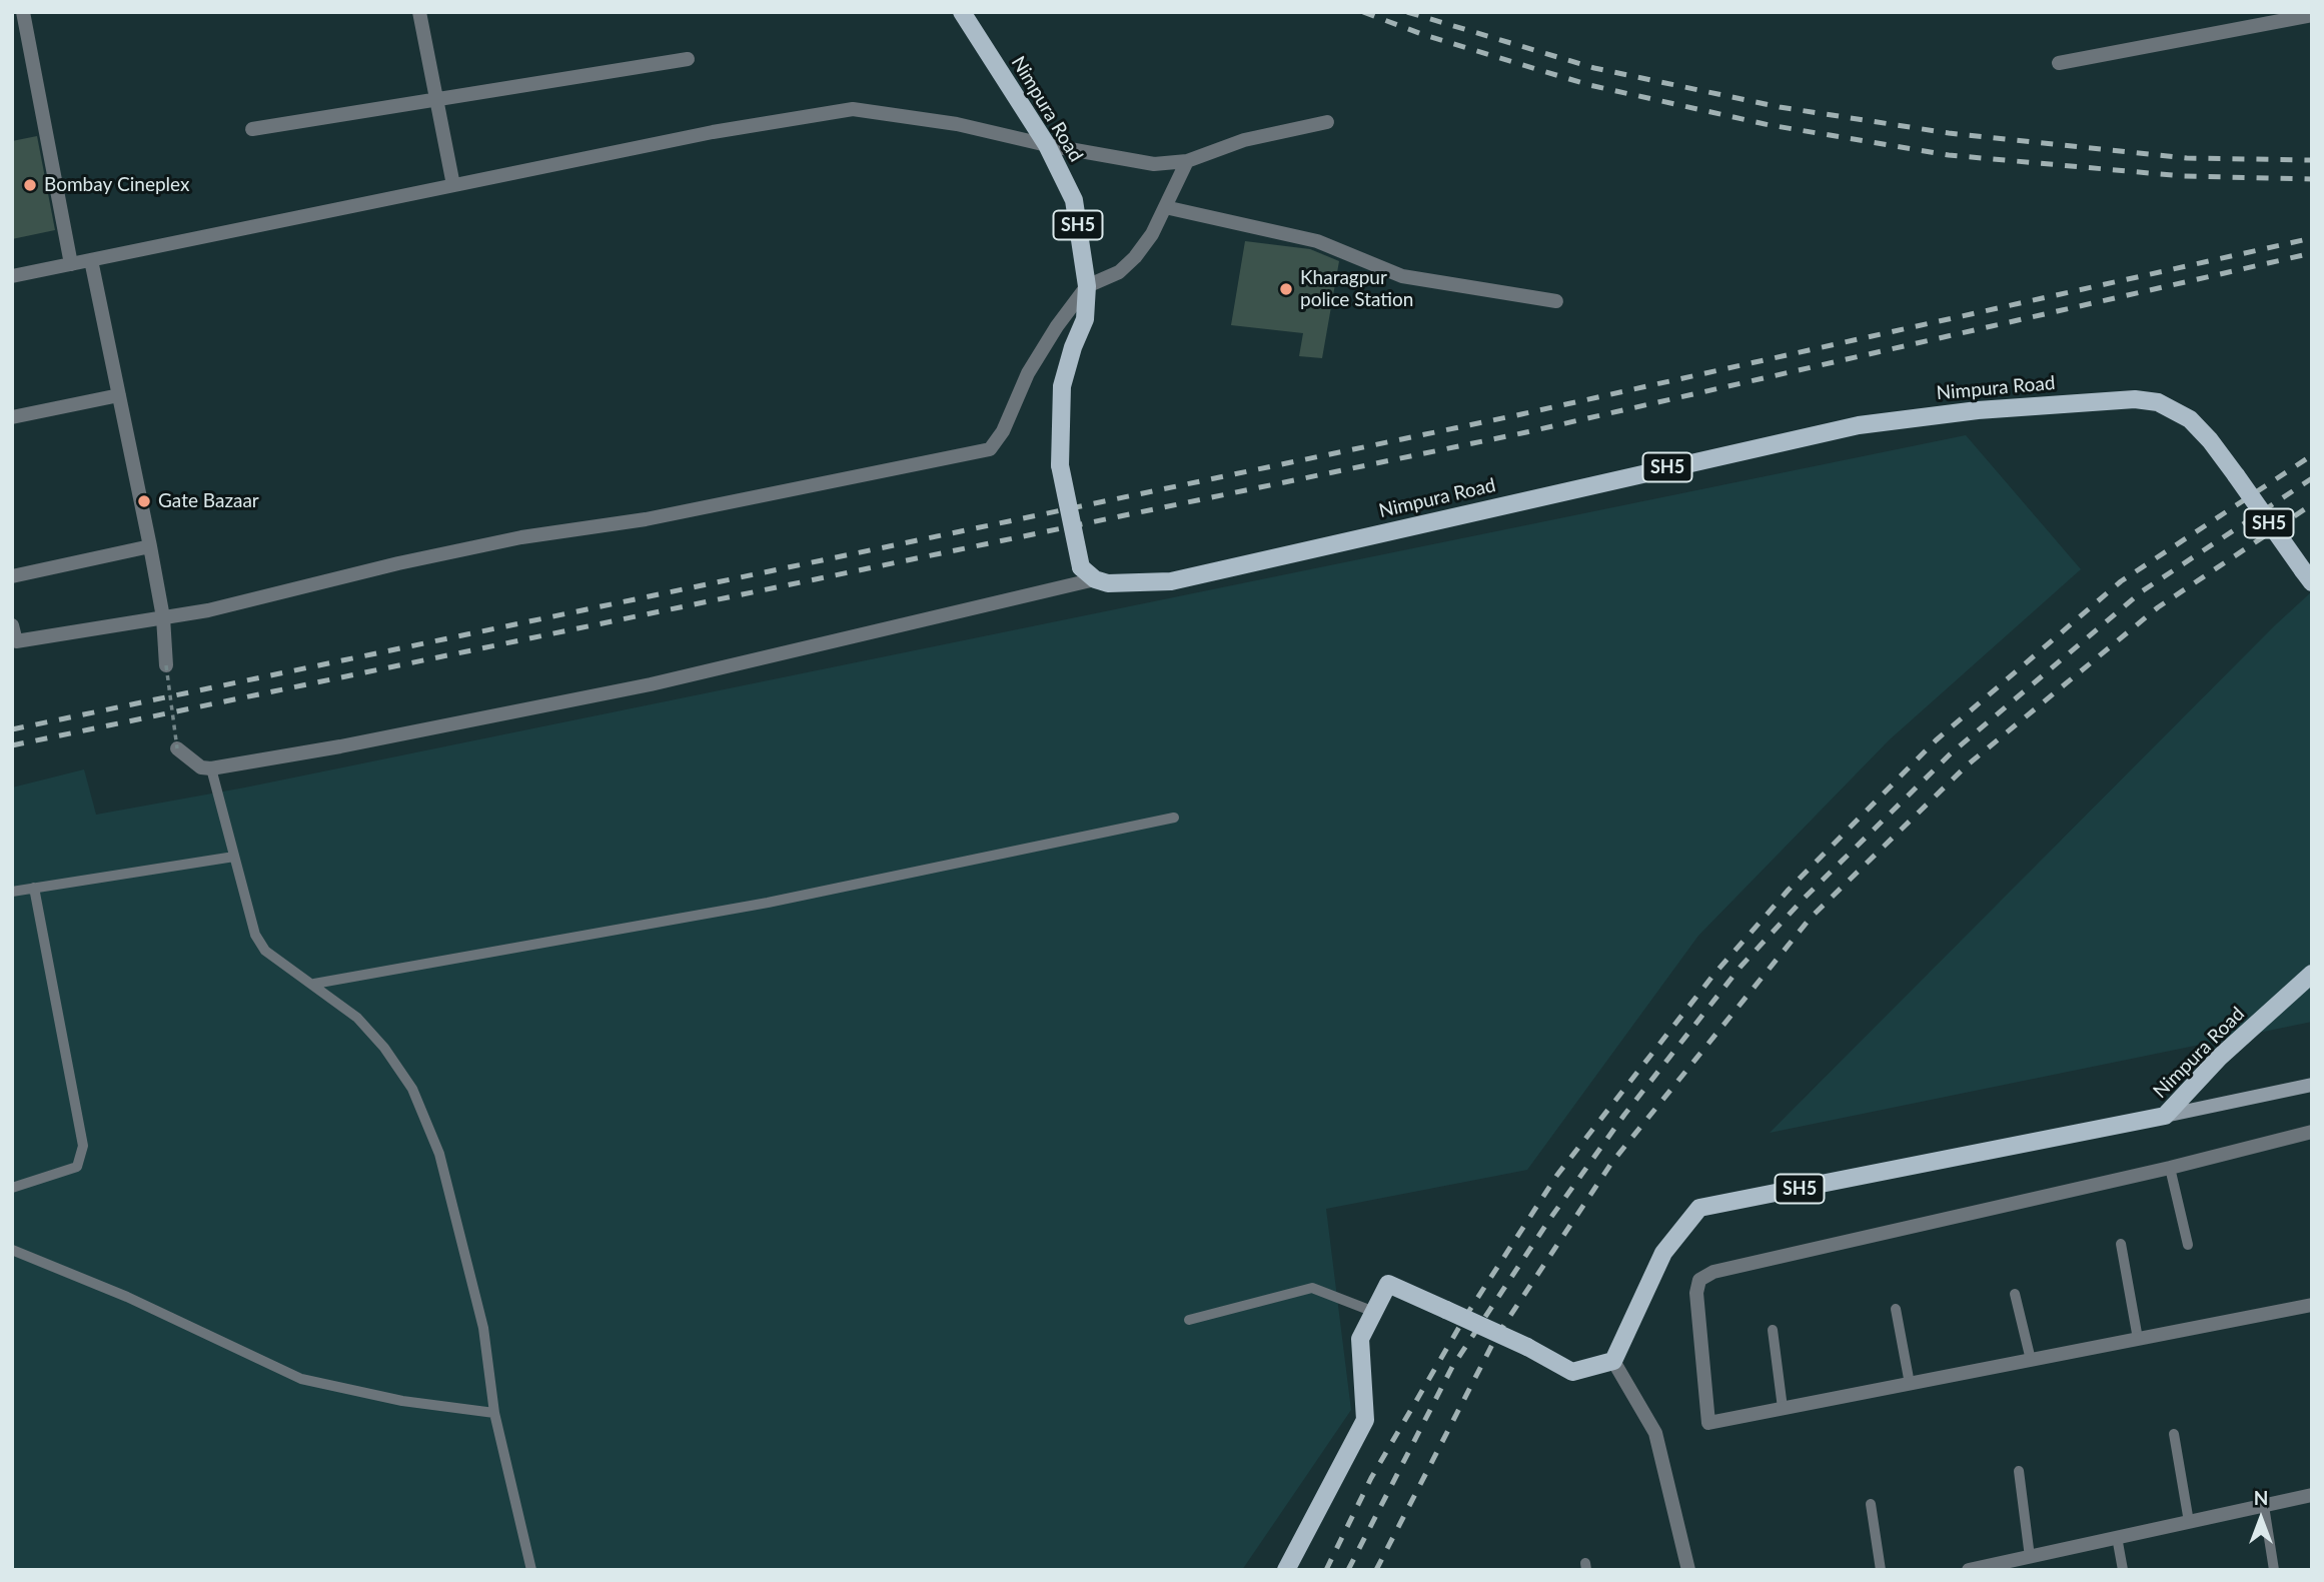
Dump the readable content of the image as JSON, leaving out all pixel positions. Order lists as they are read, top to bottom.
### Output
{
  "streets": {
    "main road": ["Nimpura Road", "SH5"]
  },
  "crossings": [
    ["Nimpura Road", "SH5"]
  ],
  "places": ["Bombay Cineplex", "Kharagpur police Station", "Gate Bazaar"],
  "north": "top"
}
